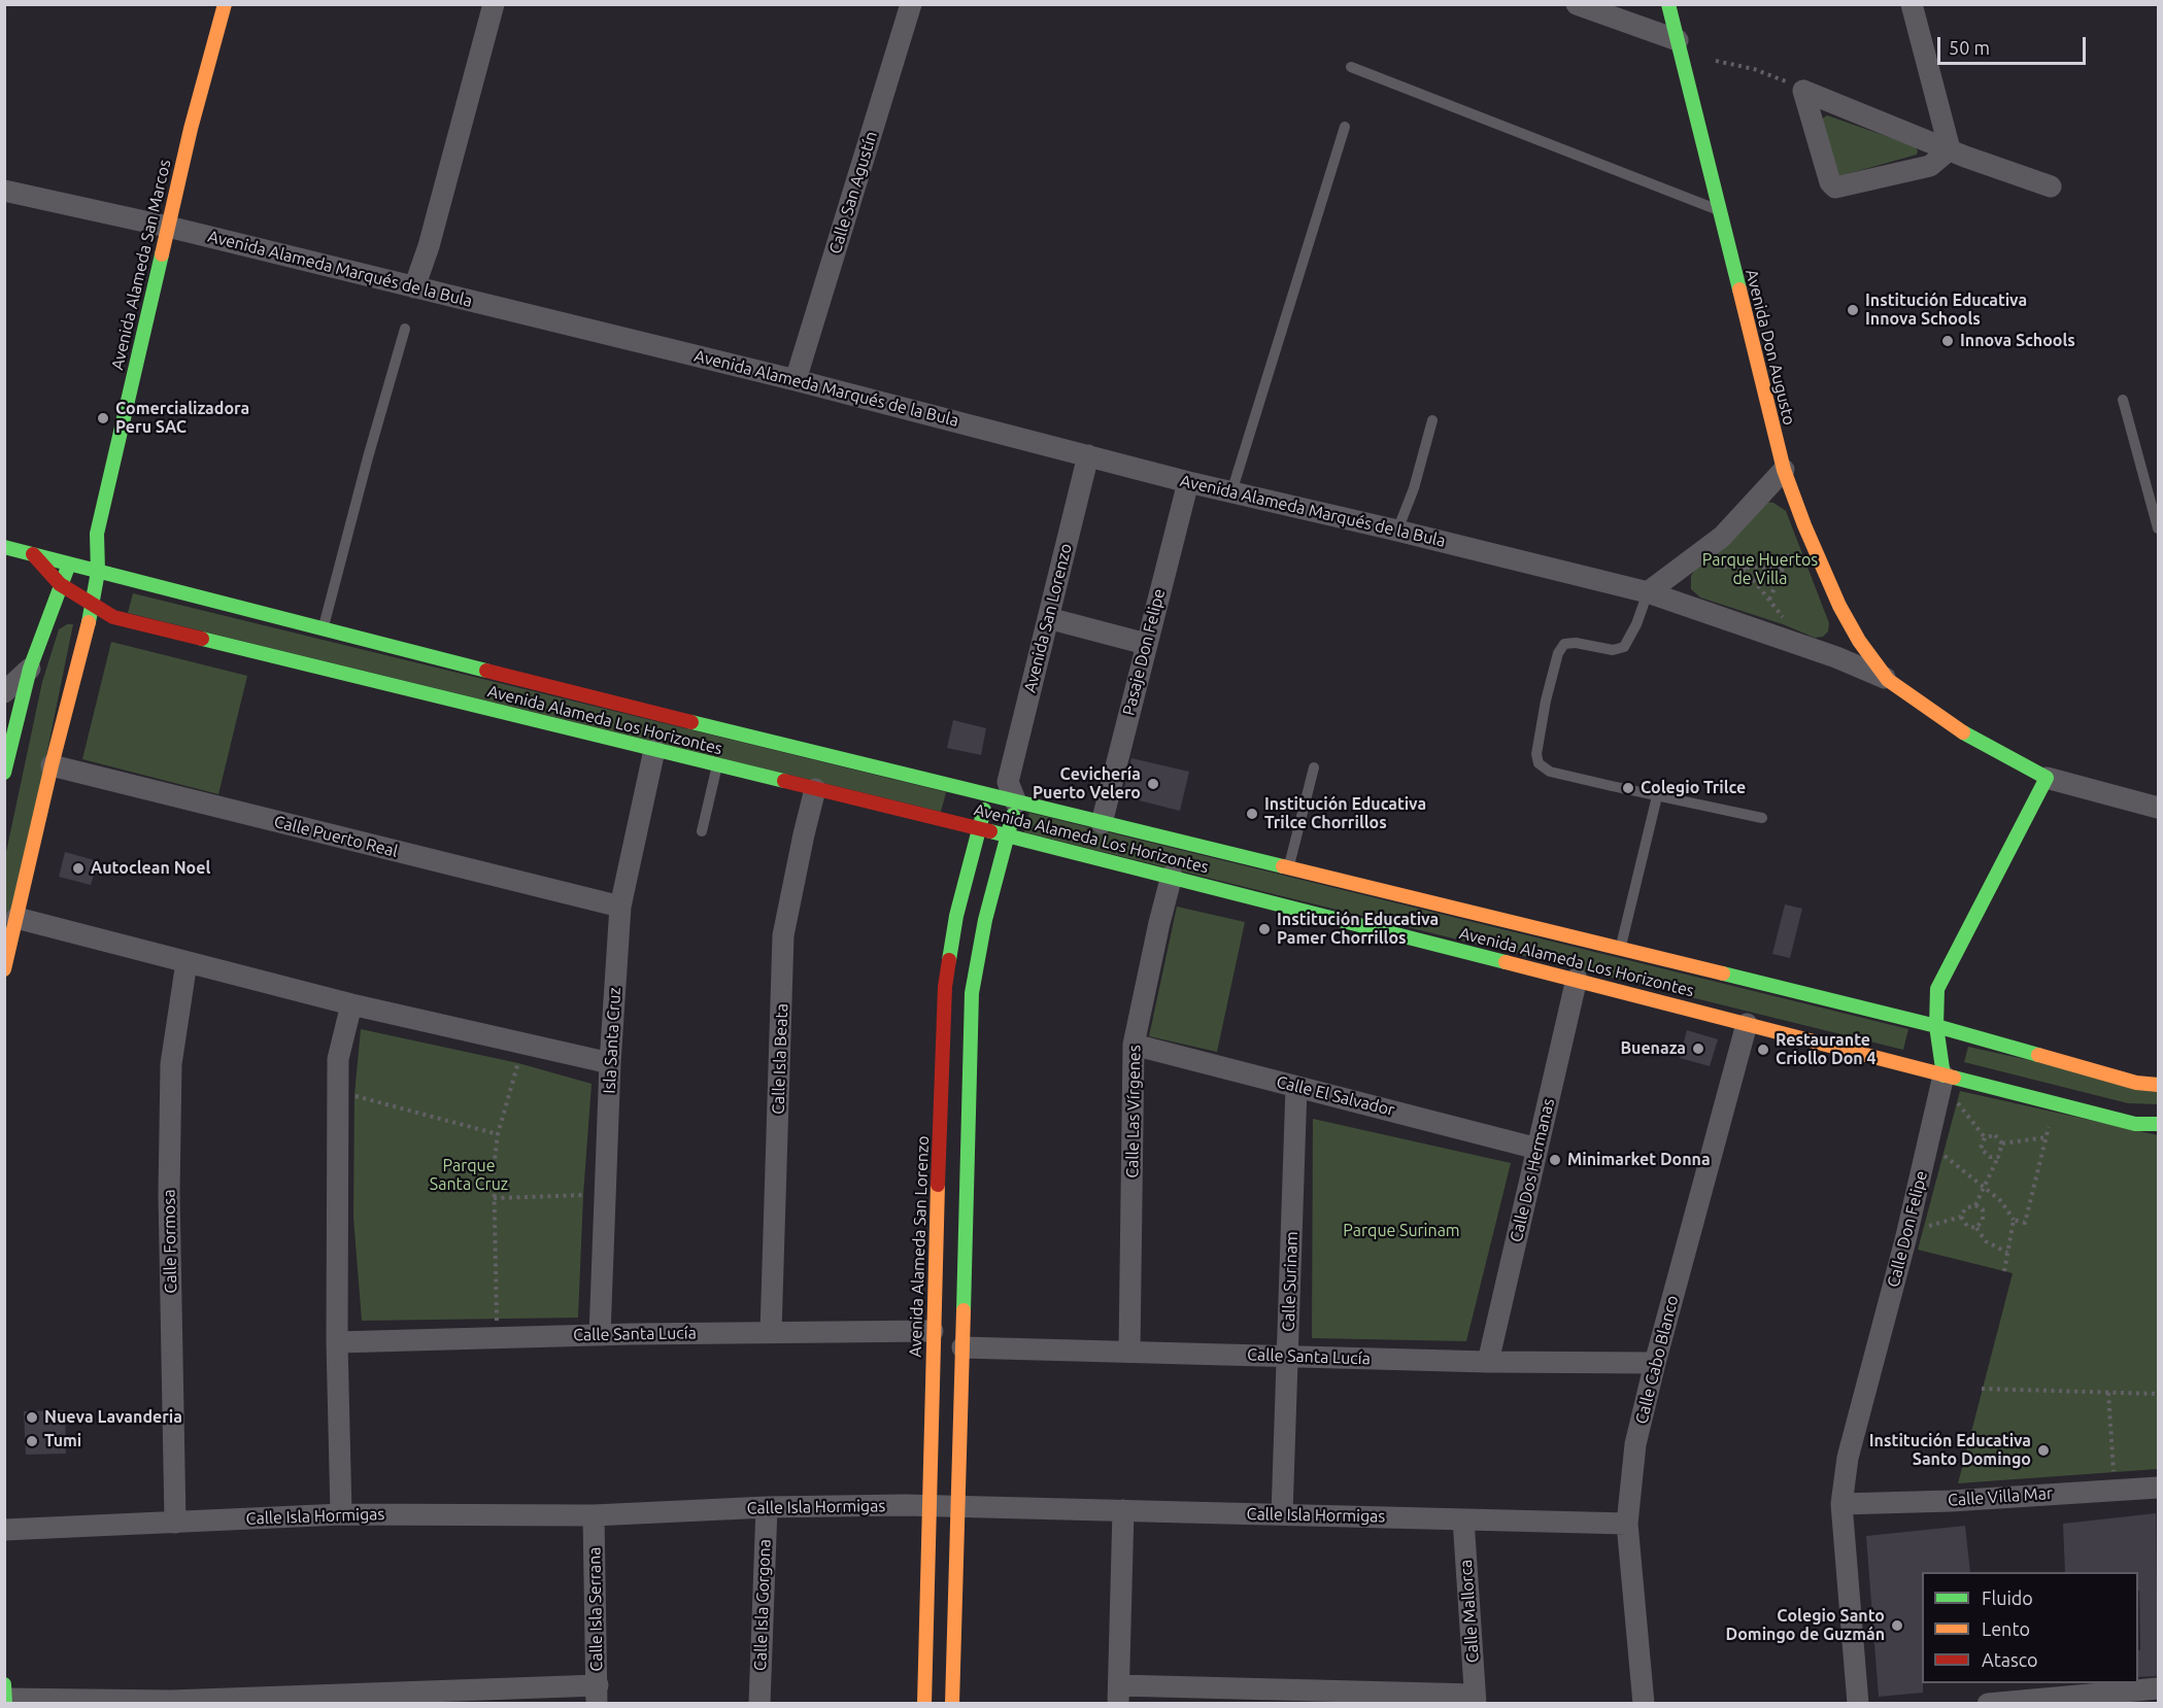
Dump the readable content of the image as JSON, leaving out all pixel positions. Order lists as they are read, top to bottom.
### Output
{
  "streets": {
    "main road": [
      "Avenida Alameda San Marcos",
      "Avenida Alameda Marqués de la Bula",
      "Avenida Don Augusto",
      "Avenida Alameda Los Horizontes",
      "Calle Don Felipe",
      "Avenida Alameda San Lorenzo"
    ],
    "street": [
      "Calle San Agustín",
      "Avenida San Lorenzo",
      "Pasaje Don Felipe",
      "Calle Puerto Real",
      "Isla Santa Cruz",
      "Calle Isla Beata",
      "Calle El Salvador",
      "Calle Las Vírgenes",
      "Calle Dos Hermanas",
      "Calle Formosa",
      "Calle Surinam",
      "Calle Santa Lucía",
      "Calle Cabo Blanco",
      "Calle Villa Mar",
      "Calle Isla Hormigas",
      "Calle Isla Gorgona",
      "Calle Isla Serrana",
      "Calle Mallorca"
    ]
  },
  "crossings": [
    ["Calle San Agustín", "Avenida Alameda Marqués de la Bula"],
    ["Avenida Alameda San Marcos", "Avenida Alameda Marqués de la Bula"],
    ["Avenida Alameda San Marcos", "Avenida Alameda Los Horizontes"],
    ["Avenida Alameda San Marcos", "Calle Puerto Real"],
    ["Avenida Alameda Marqués de la Bula", "Avenida Don Augusto"],
    ["Avenida Alameda Marqués de la Bula", "Avenida San Lorenzo"],
    ["Avenida Alameda Marqués de la Bula", "Pasaje Don Felipe"],
    ["Avenida Alameda Marqués de la Bula", "Calle Don Felipe"],
    ["Pasaje Don Felipe", "Avenida Alameda Los Horizontes"],
    ["Avenida Alameda Los Horizontes", "Isla Santa Cruz"],
    ["Avenida Alameda Los Horizontes", "Calle Isla Beata"],
    ["Avenida Alameda Los Horizontes", "Calle Las Vírgenes"],
    ["Avenida Alameda Los Horizontes", "Calle Dos Hermanas"],
    ["Avenida Alameda Los Horizontes", "Calle Don Felipe"],
    ["Avenida Alameda Los Horizontes", "Avenida Alameda San Lorenzo"],
    ["Avenida Alameda Los Horizontes", "Calle Cabo Blanco"],
    ["Calle Puerto Real", "Isla Santa Cruz"],
    ["Isla Santa Cruz", "Calle Santa Lucía"],
    ["Calle Isla Beata", "Calle Santa Lucía"],
    ["Calle El Salvador", "Calle Las Vírgenes"],
    ["Calle El Salvador", "Calle Dos Hermanas"],
    ["Calle El Salvador", "Calle Surinam"],
    ["Calle Las Vírgenes", "Calle Santa Lucía"],
    ["Calle Dos Hermanas", "Calle Santa Lucía"],
    ["Calle Don Felipe", "Calle Villa Mar"],
    ["Calle Formosa", "Calle Isla Hormigas"],
    ["Avenida Alameda San Lorenzo", "Calle Santa Lucía"],
    ["Avenida Alameda San Lorenzo", "Calle Isla Hormigas"],
    ["Calle Surinam", "Calle Santa Lucía"],
    ["Calle Surinam", "Calle Isla Hormigas"],
    ["Calle Santa Lucía", "Calle Cabo Blanco"],
    ["Calle Cabo Blanco", "Calle Isla Hormigas"],
    ["Calle Isla Hormigas", "Calle Isla Gorgona"],
    ["Calle Isla Hormigas", "Calle Isla Serrana"],
    ["Calle Isla Hormigas", "Calle Mallorca"]
  ],
  "parks": ["Parque Huertos de Villa", "Parque Santa Cruz", "Parque Surinam"],
  "places": [
    "Institución Educativa Innova Schools",
    "Innova Schools",
    "Comercializadora Peru SAC",
    "Cevichería Puerto Velero",
    "Colegio Trilce",
    "Institución Educativa Trilce Chorrillos",
    "Autoclean Noel",
    "Institución Educativa Pamer Chorrillos",
    "Buenaza",
    "Restaurante Criollo Don 4",
    "Minimarket Donna",
    "Nueva Lavanderia",
    "Tumi",
    "Institución Educativa Santo Domingo",
    "Colegio Santo Domingo de Guzmán"
  ],
  "legend": ["Fluido", "Lento", "Atasco"],
  "scale_bar": "50 m"
}
